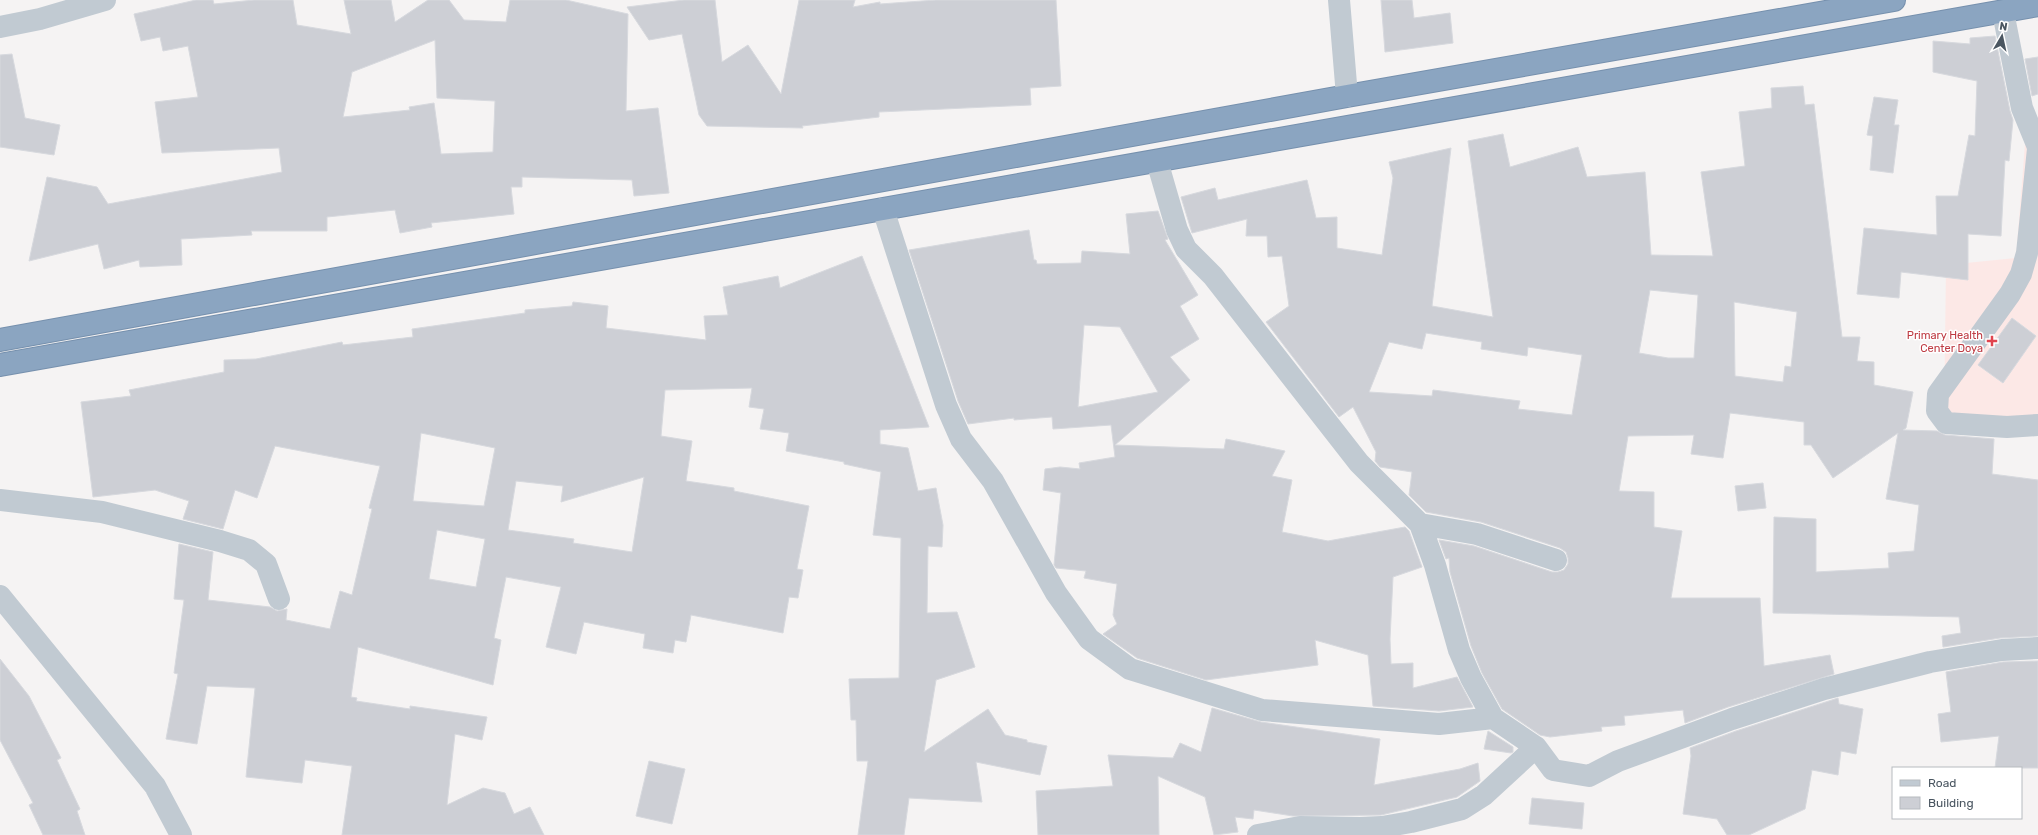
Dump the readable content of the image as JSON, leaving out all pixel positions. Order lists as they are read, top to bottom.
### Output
{
  "places": {
    "health": ["Primary Health Center Doya"]
  },
  "legend": ["Road", "Building"],
  "north": "top"
}
